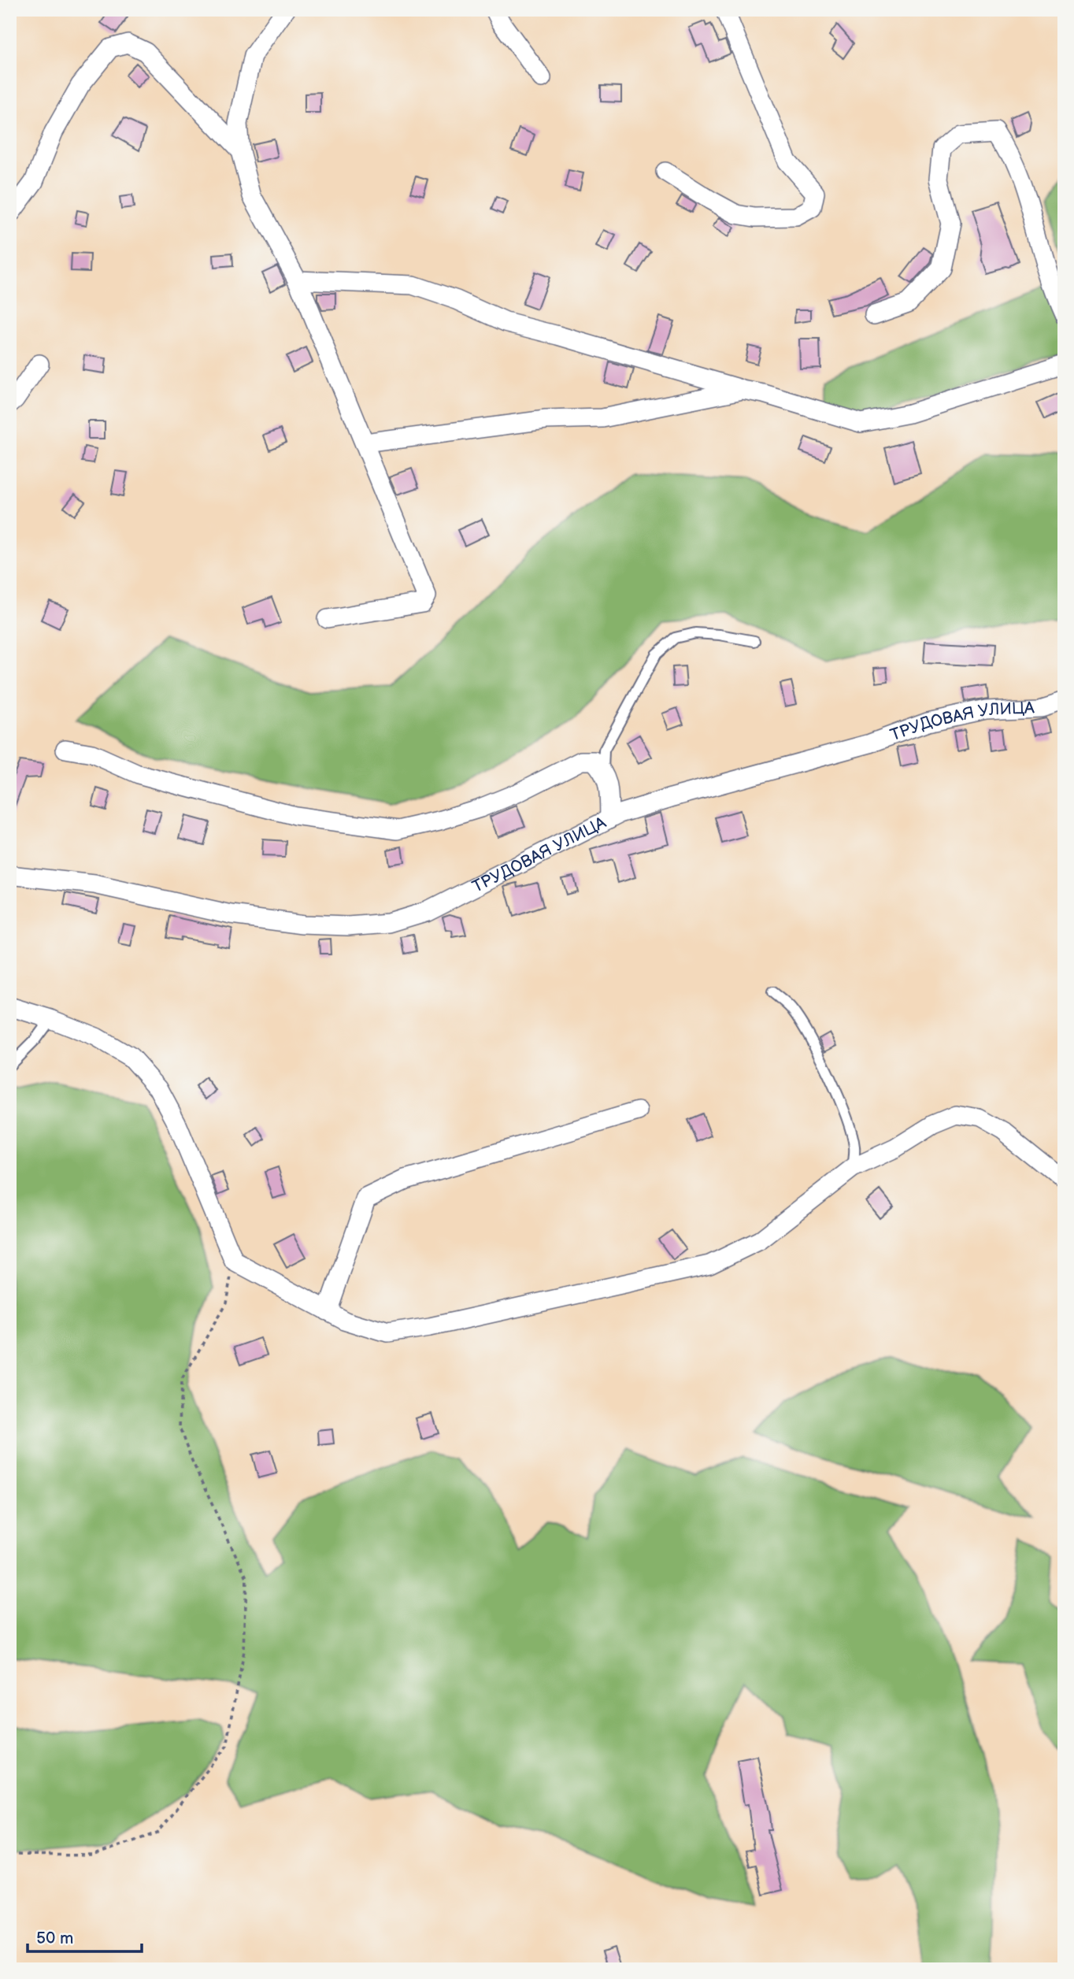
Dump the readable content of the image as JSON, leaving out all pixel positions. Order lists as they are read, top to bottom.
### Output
{
  "streets": {
    "street": ["ТРУДОВАЯ УЛИЦА"]
  },
  "scale_bar": "50 m"
}
